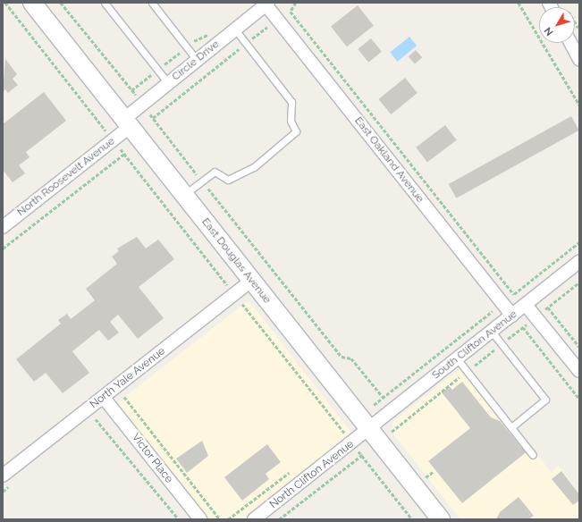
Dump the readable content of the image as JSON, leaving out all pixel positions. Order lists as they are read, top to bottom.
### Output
{
  "streets": {
    "main road": ["East Douglas Avenue"],
    "street": [
      "Circle Drive",
      "East Oakland Avenue",
      "North Roosevelt Avenue",
      "South Clifton Avenue",
      "North Yale Avenue",
      "Victor Place",
      "North Clifton Avenue"
    ]
  },
  "crossings": [
    ["Circle Drive", "East Oakland Avenue"],
    ["Circle Drive", "North Roosevelt Avenue"],
    ["Circle Drive", "East Douglas Avenue"],
    ["East Oakland Avenue", "South Clifton Avenue"],
    ["North Roosevelt Avenue", "East Douglas Avenue"],
    ["East Douglas Avenue", "South Clifton Avenue"],
    ["East Douglas Avenue", "North Yale Avenue"],
    ["East Douglas Avenue", "North Clifton Avenue"],
    ["South Clifton Avenue", "North Clifton Avenue"],
    ["North Yale Avenue", "Victor Place"]
  ],
  "north": "bottom left"
}
